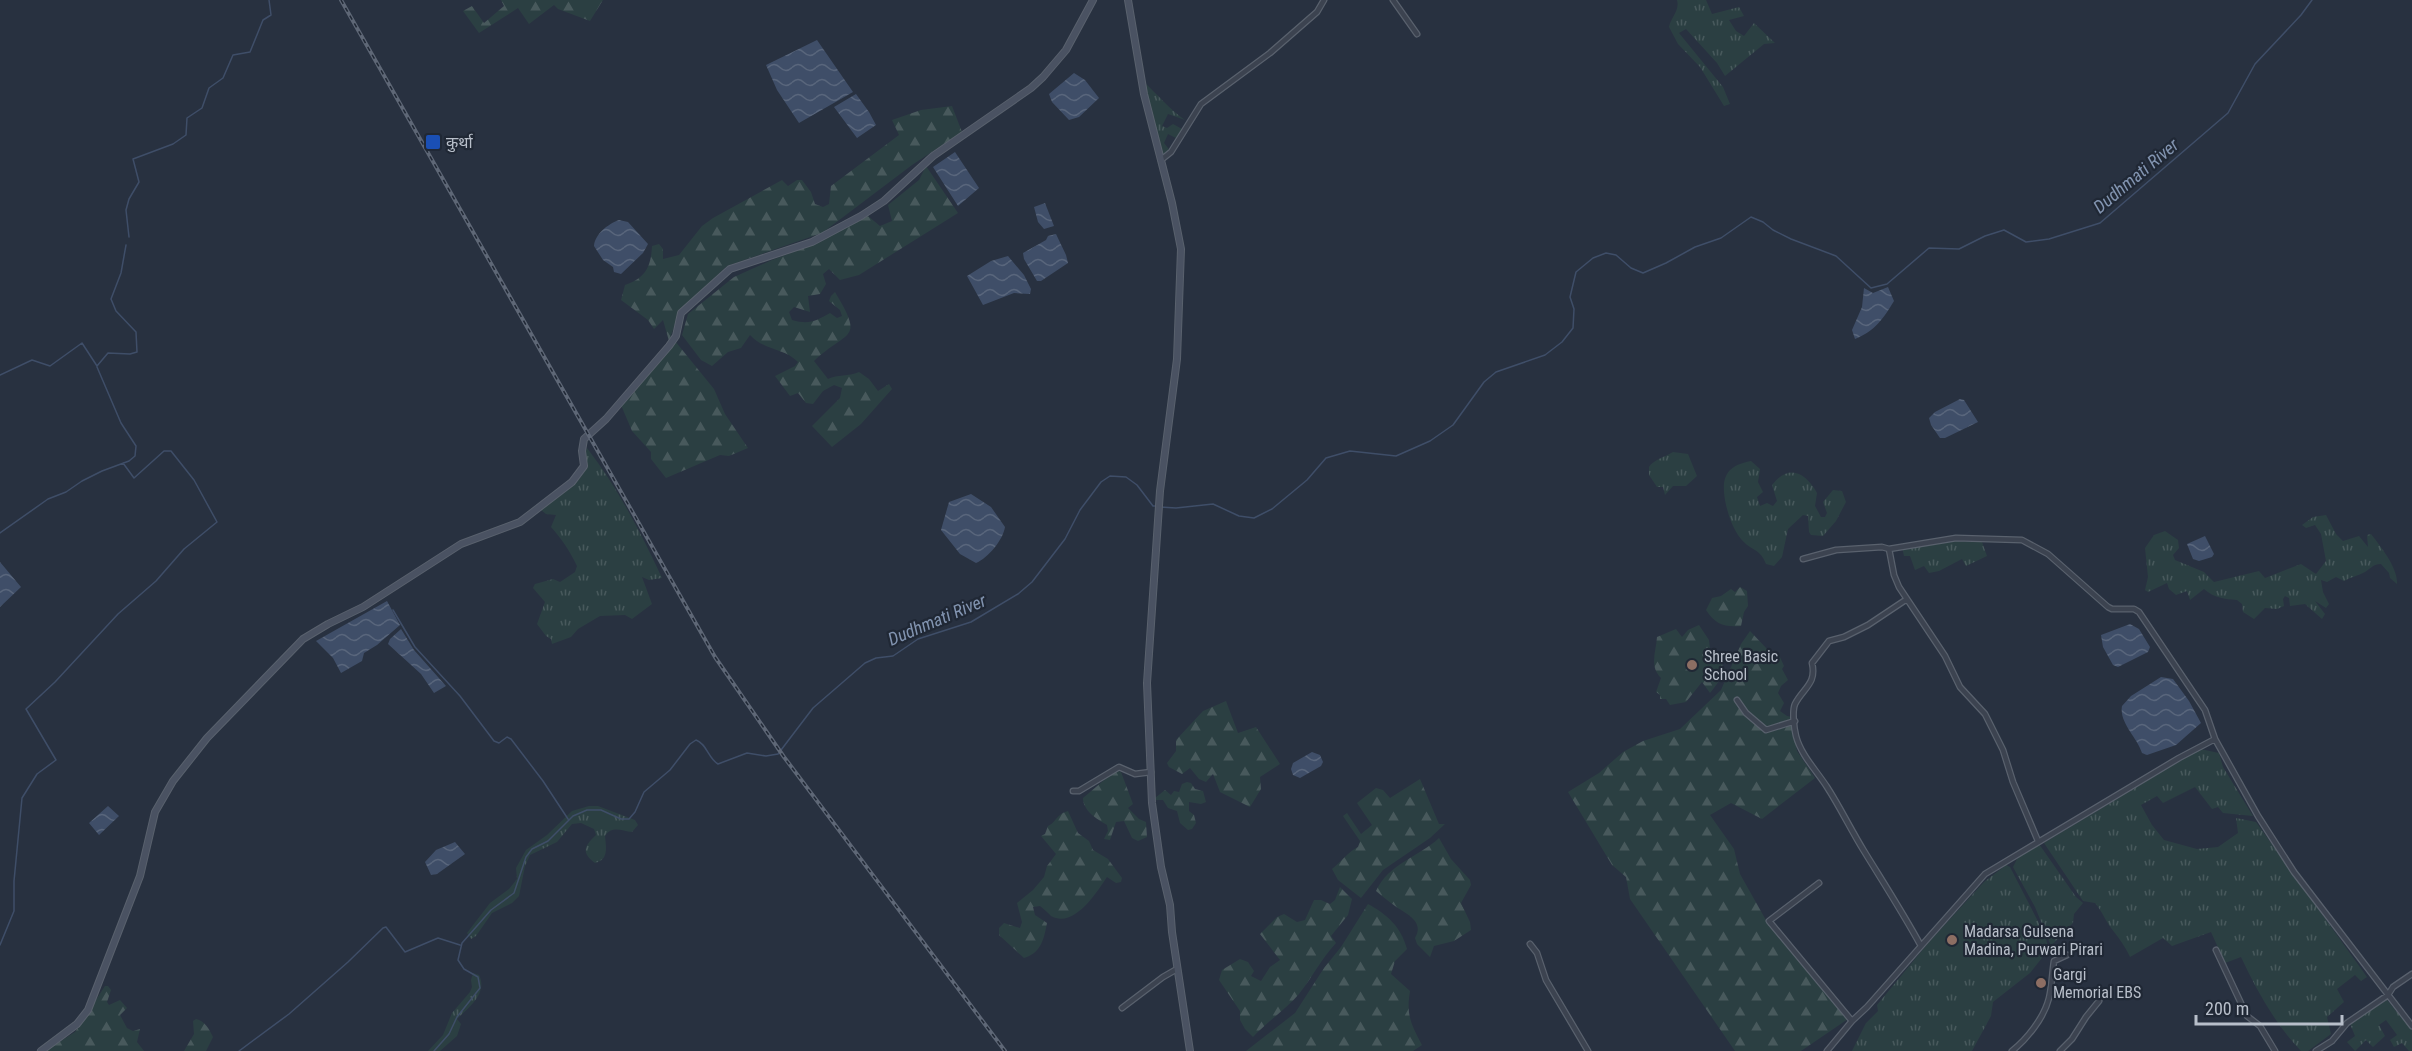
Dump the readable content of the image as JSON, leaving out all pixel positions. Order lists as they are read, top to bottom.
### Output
{
  "water": ["Dudhmati River"],
  "places": {
    "transit": ["कुर्था"],
    "other": ["Shree Basic School", "Madarsa Gulsena Madina, Purwari Pirari", "Gargi Memorial EBS"]
  },
  "scale_bar": "200 m"
}
